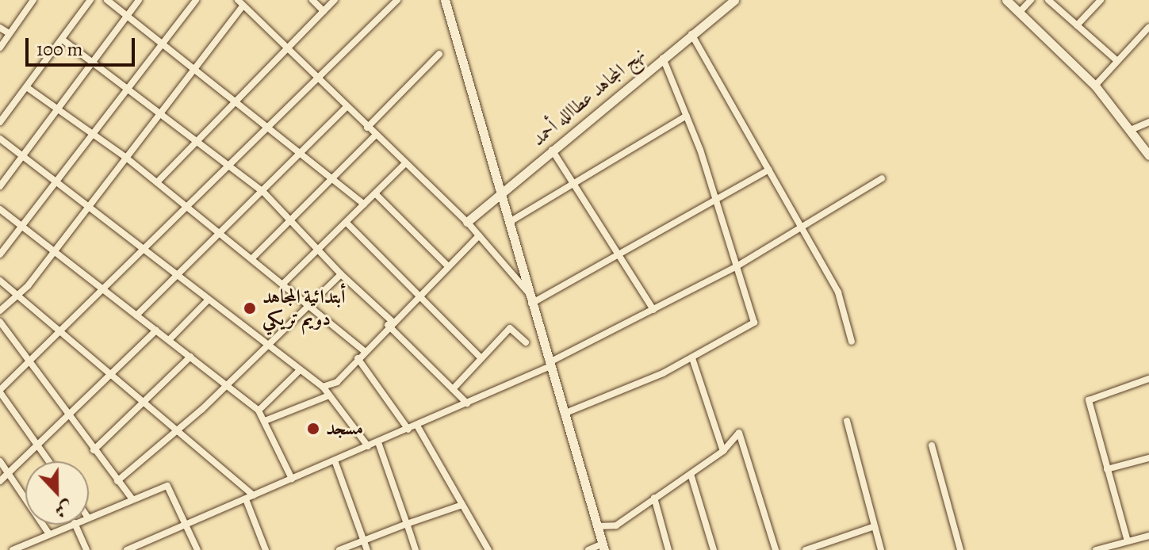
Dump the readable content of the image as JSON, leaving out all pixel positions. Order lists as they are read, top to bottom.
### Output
{
  "streets": {
    "street": ["نهج المجاهد عطاالله أحمد"]
  },
  "places": ["أبتدائية المجاهد دويم تريكي", "مسجد"],
  "scale_bar": "100 m",
  "north": "bottom"
}
